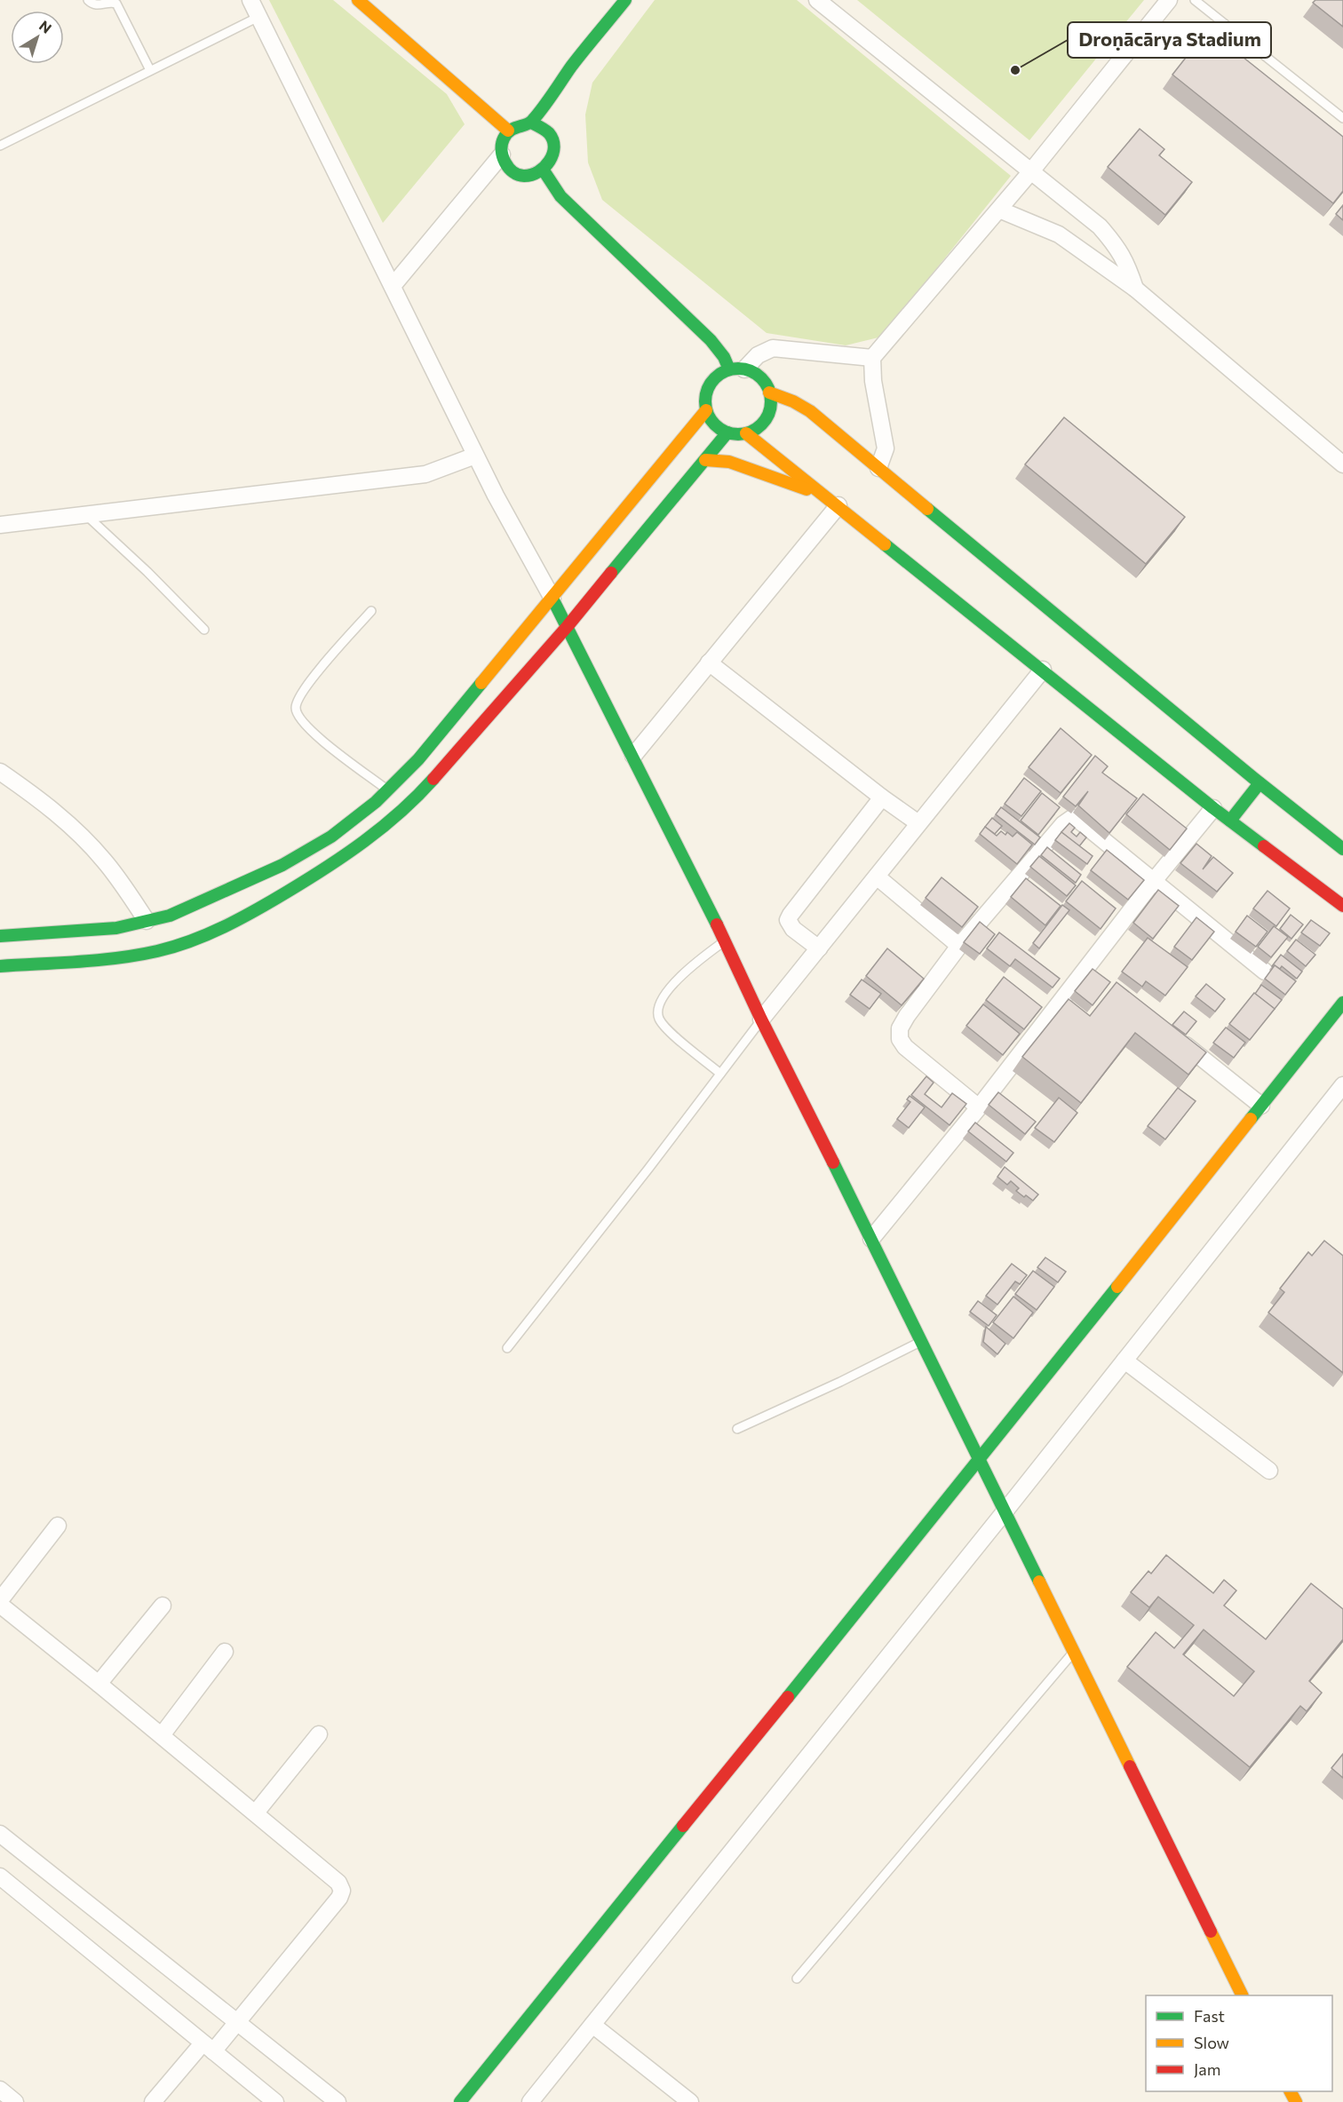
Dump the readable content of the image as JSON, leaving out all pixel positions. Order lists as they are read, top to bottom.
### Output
{
  "places": ["Droṇācārya Stadium"],
  "legend": ["Fast", "Slow", "Jam"],
  "north": "top right"
}
